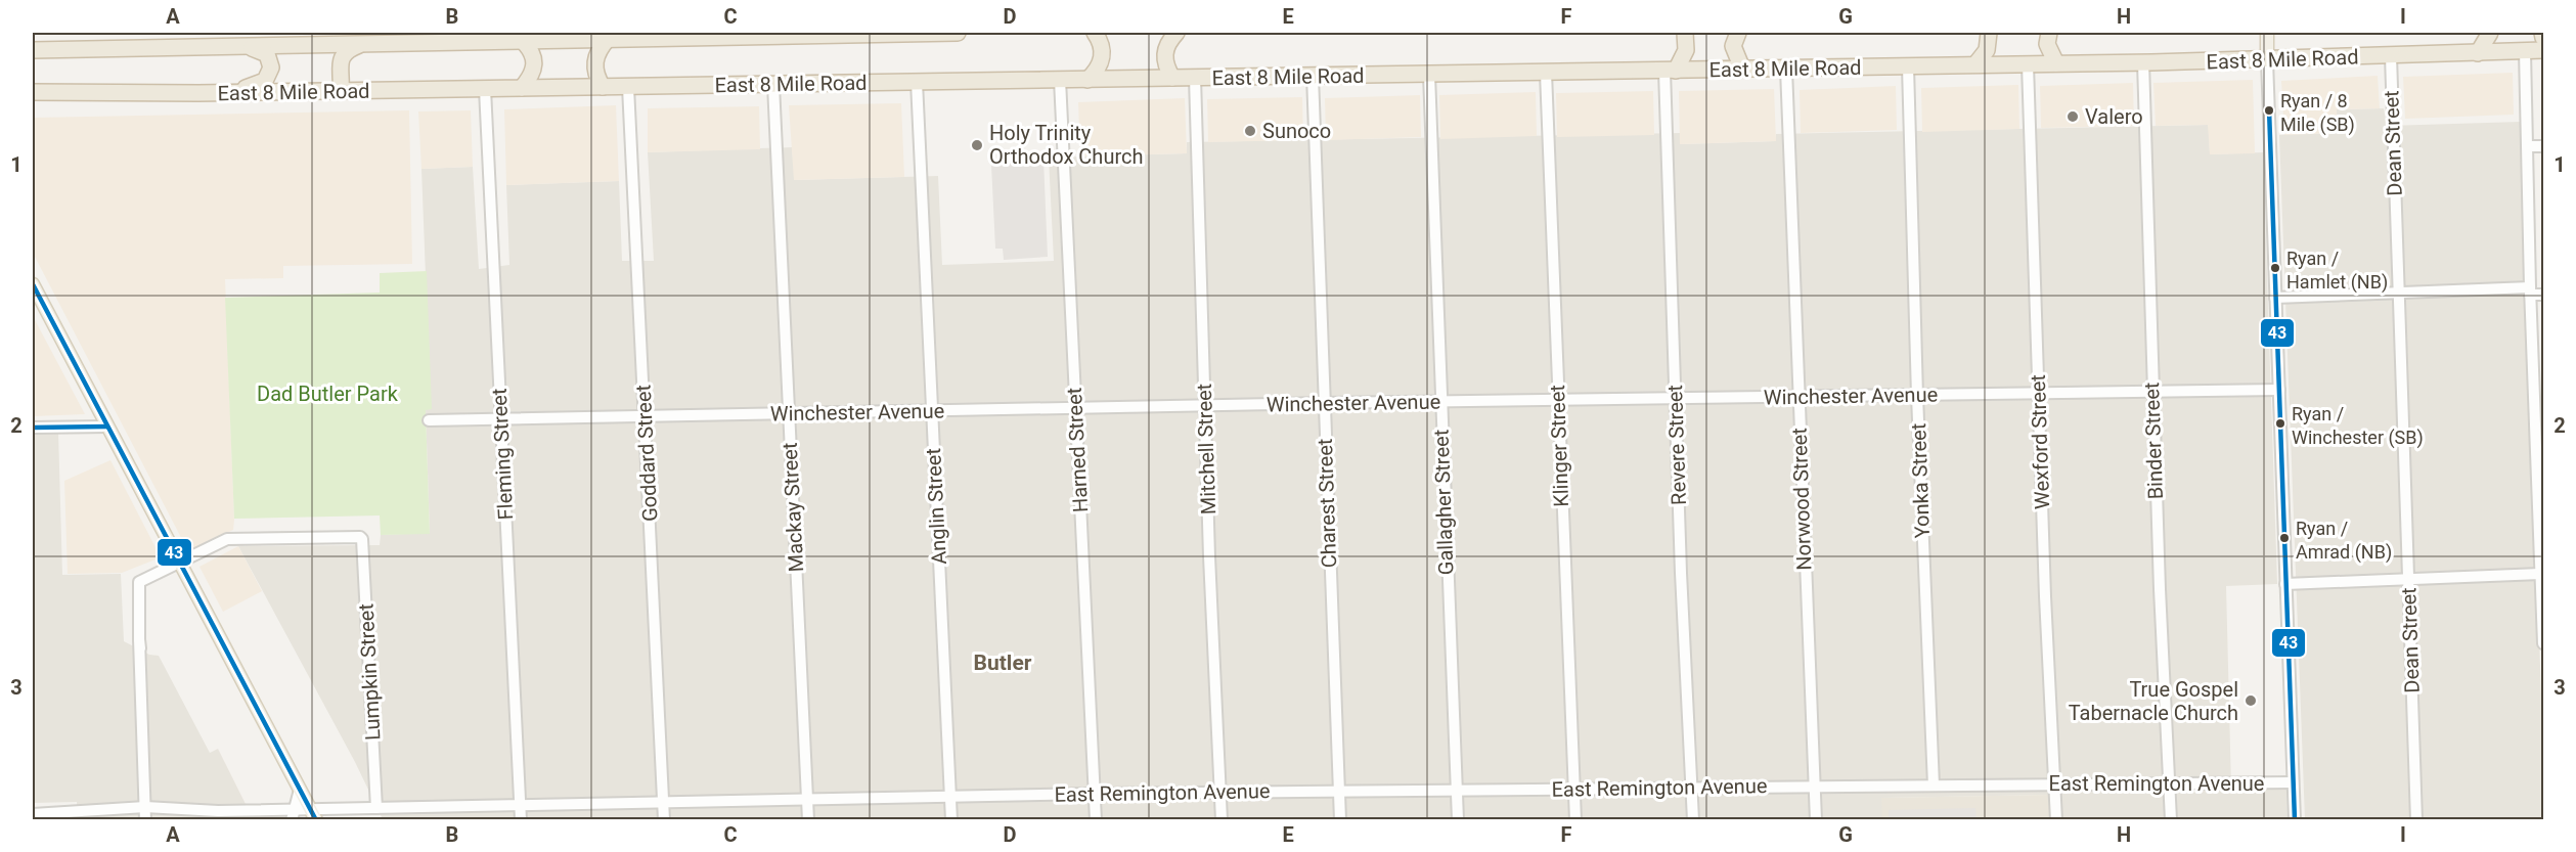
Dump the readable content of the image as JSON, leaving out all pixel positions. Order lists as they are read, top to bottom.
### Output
{
  "streets": {
    "highway": ["East 8 Mile Road"],
    "street": [
      "Dean Street",
      "Winchester Avenue",
      "Binder Street",
      "Wexford Street",
      "Revere Street",
      "Klinger Street",
      "Mitchell Street",
      "Harned Street",
      "Goddard Street",
      "Fleming Street",
      "Yonka Street",
      "Norwood Street",
      "Gallagher Street",
      "Charest Street",
      "Anglin Street",
      "Mackay Street",
      "Lumpkin Street",
      "East Remington Avenue"
    ]
  },
  "crossings": [
    ["East 8 Mile Road", "Dean Street"],
    ["East 8 Mile Road", "Binder Street"],
    ["East 8 Mile Road", "Wexford Street"],
    ["East 8 Mile Road", "Revere Street"],
    ["East 8 Mile Road", "Klinger Street"],
    ["East 8 Mile Road", "Mitchell Street"],
    ["East 8 Mile Road", "Harned Street"],
    ["East 8 Mile Road", "Goddard Street"],
    ["East 8 Mile Road", "Fleming Street"],
    ["East 8 Mile Road", "Yonka Street"],
    ["East 8 Mile Road", "Norwood Street"],
    ["East 8 Mile Road", "Gallagher Street"],
    ["East 8 Mile Road", "Charest Street"],
    ["East 8 Mile Road", "Anglin Street"],
    ["East 8 Mile Road", "Mackay Street"],
    ["Winchester Avenue", "Binder Street"],
    ["Winchester Avenue", "Wexford Street"],
    ["Winchester Avenue", "Revere Street"],
    ["Winchester Avenue", "Klinger Street"],
    ["Winchester Avenue", "Mitchell Street"],
    ["Winchester Avenue", "Harned Street"],
    ["Winchester Avenue", "Goddard Street"],
    ["Winchester Avenue", "Fleming Street"],
    ["Winchester Avenue", "Yonka Street"],
    ["Winchester Avenue", "Norwood Street"],
    ["Winchester Avenue", "Gallagher Street"],
    ["Winchester Avenue", "Charest Street"],
    ["Winchester Avenue", "Anglin Street"],
    ["Winchester Avenue", "Mackay Street"],
    ["Binder Street", "East Remington Avenue"],
    ["Wexford Street", "East Remington Avenue"],
    ["Revere Street", "East Remington Avenue"],
    ["Klinger Street", "East Remington Avenue"],
    ["Mitchell Street", "East Remington Avenue"],
    ["Harned Street", "East Remington Avenue"],
    ["Goddard Street", "East Remington Avenue"],
    ["Fleming Street", "East Remington Avenue"],
    ["Yonka Street", "East Remington Avenue"],
    ["Norwood Street", "East Remington Avenue"],
    ["Gallagher Street", "East Remington Avenue"],
    ["Charest Street", "East Remington Avenue"],
    ["Anglin Street", "East Remington Avenue"],
    ["Mackay Street", "East Remington Avenue"],
    ["Lumpkin Street", "East Remington Avenue"]
  ],
  "districts": ["Butler"],
  "parks": ["Dad Butler Park"],
  "places": [
    "Ryan / 8 Mile (SB)",
    "Valero",
    "Sunoco",
    "Holy Trinity Orthodox Church",
    "Ryan / Hamlet (NB)",
    "Ryan / Winchester (SB)",
    "Ryan / Amrad (NB)",
    "True Gospel Tabernacle Church"
  ],
  "lines": ["transit line 43"],
  "grid": {
    "columns": [
      "A",
      "B",
      "C",
      "D",
      "E",
      "F",
      "G",
      "H",
      "I"
    ],
    "rows": ["1", "2", "3"]
  }
}
